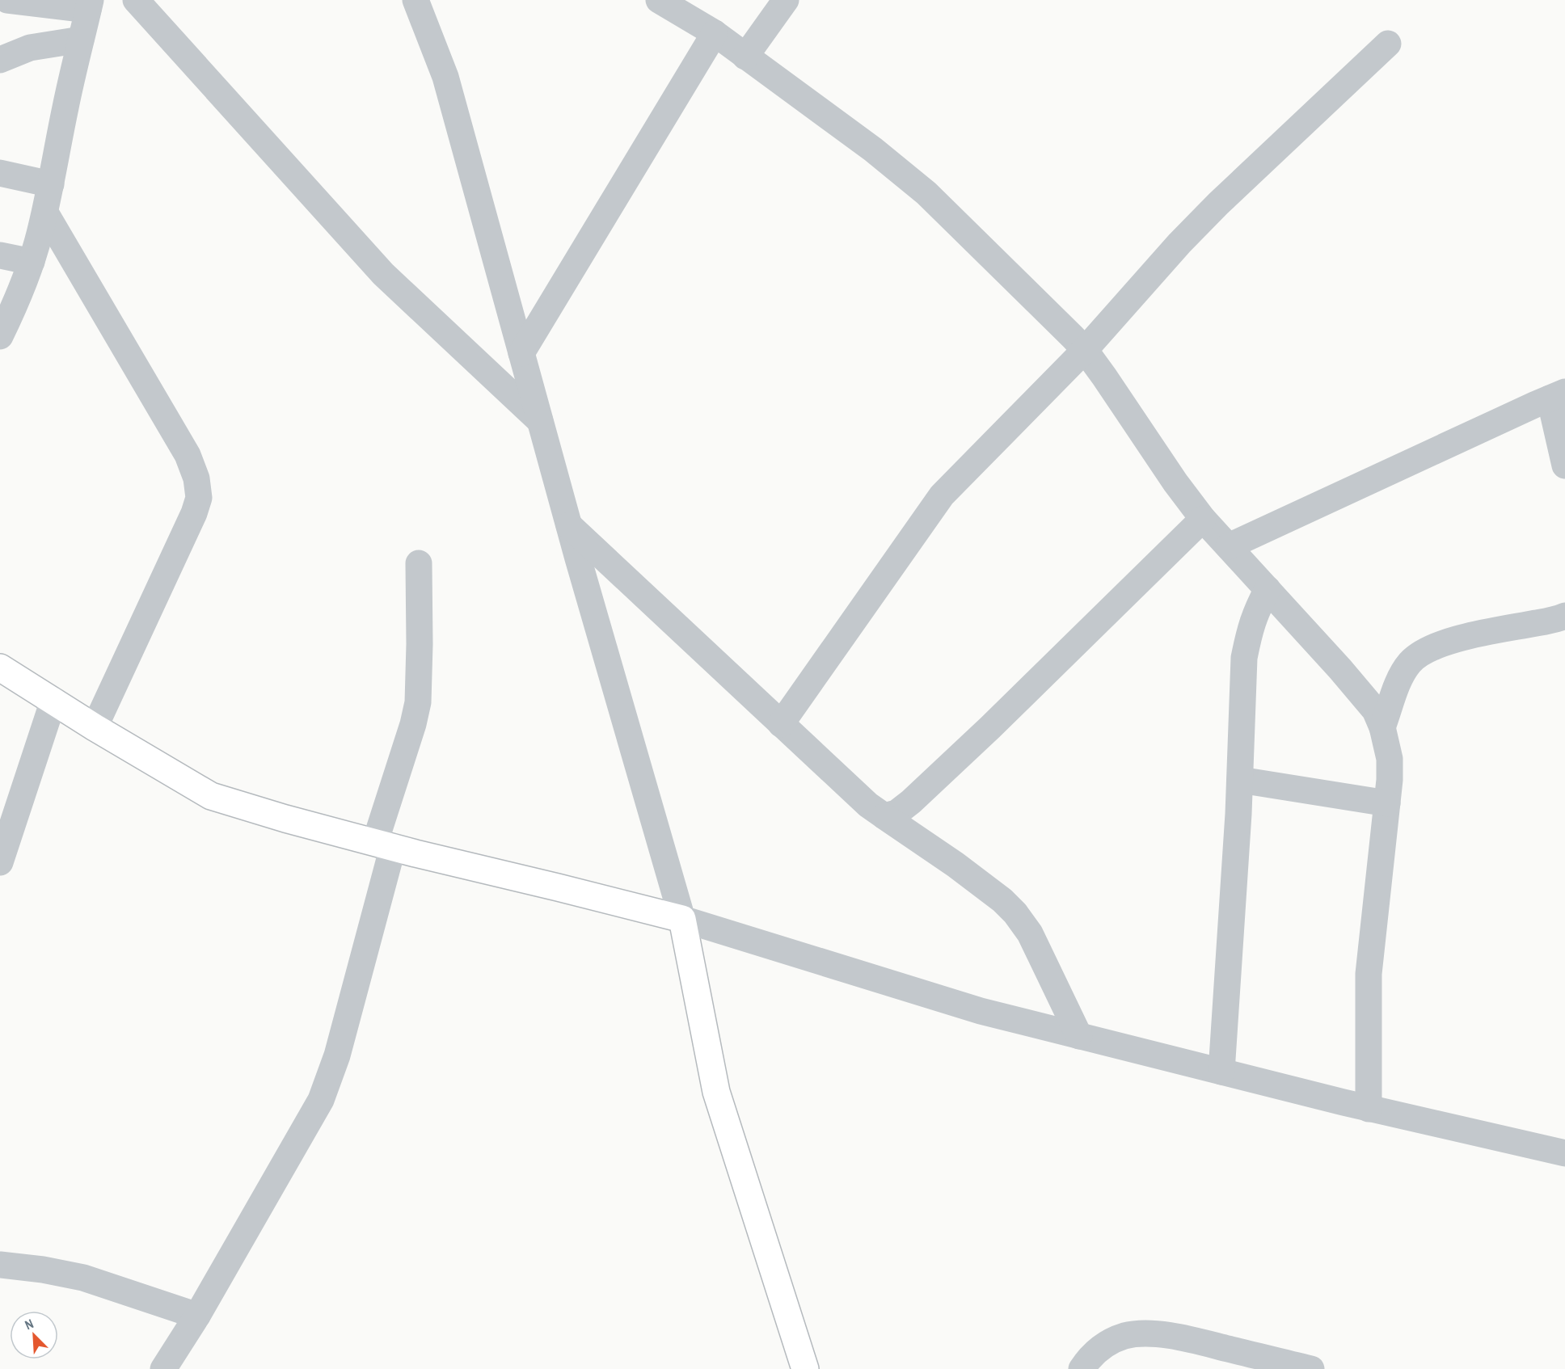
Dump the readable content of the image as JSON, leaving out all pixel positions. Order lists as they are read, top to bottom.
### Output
{
  "north": "top left"
}
